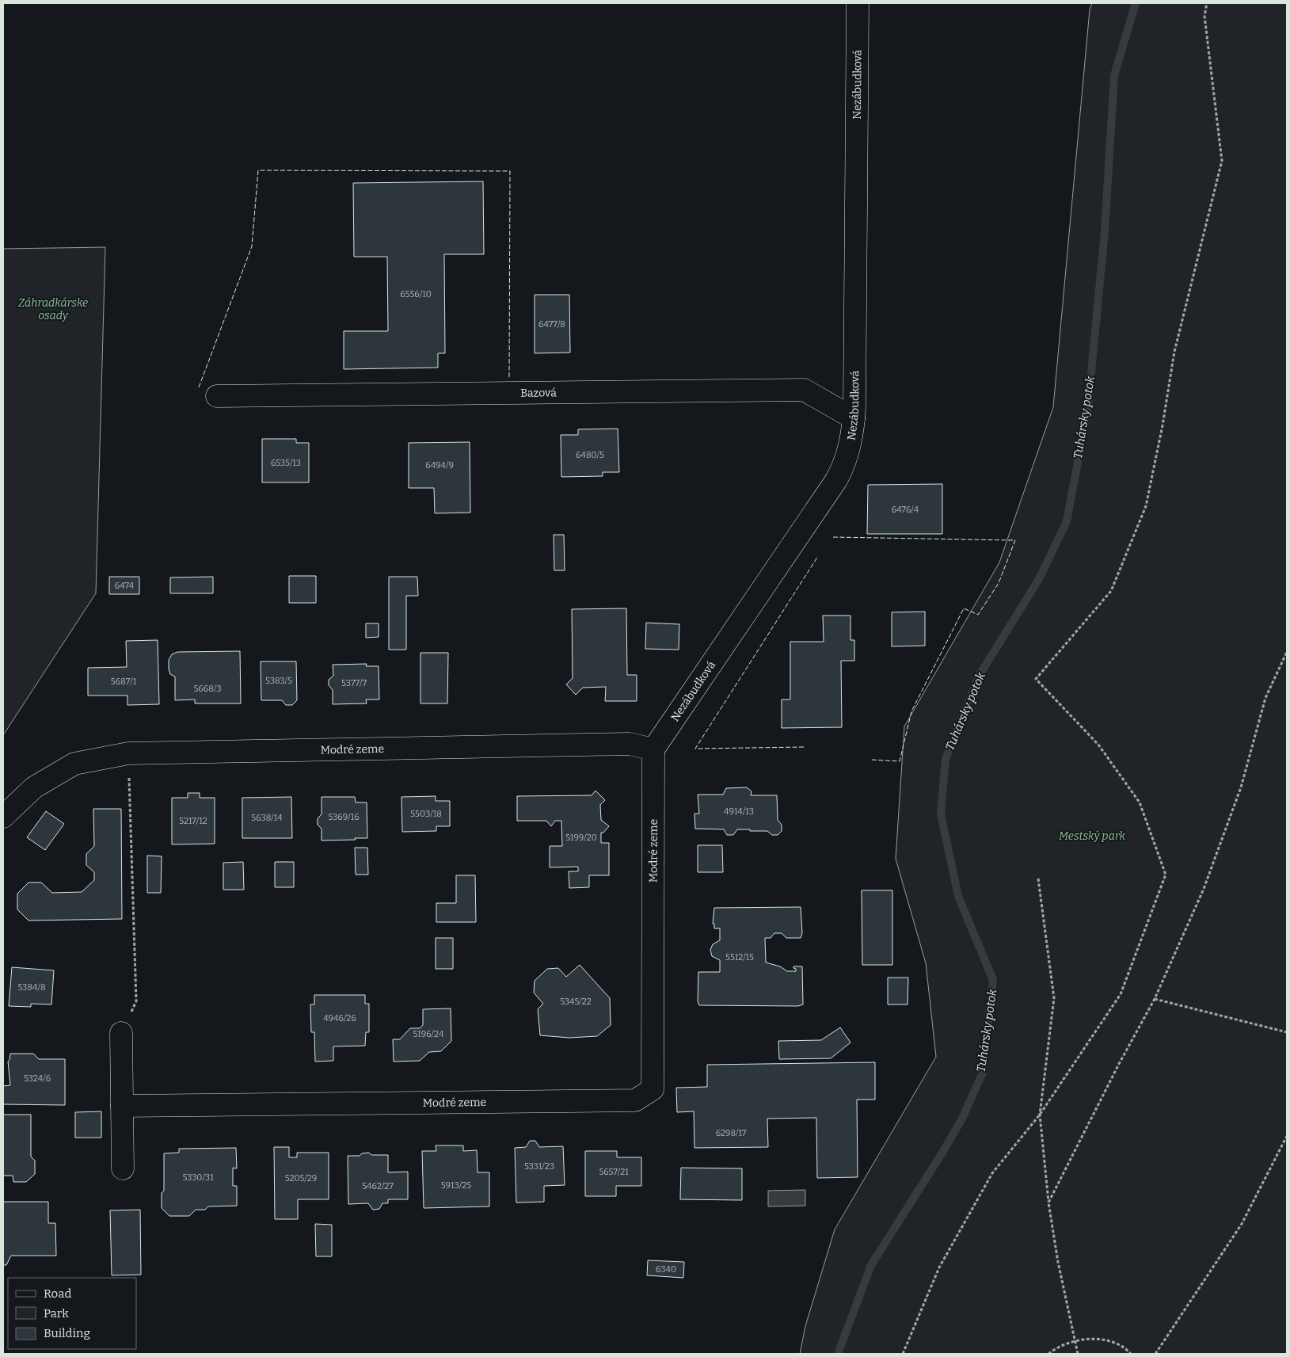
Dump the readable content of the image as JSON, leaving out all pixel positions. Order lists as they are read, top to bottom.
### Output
{
  "streets": {
    "street": ["Nezábudková", "Bazová", "Modré zeme"]
  },
  "crossings": [
    ["Nezábudková", "Bazová"],
    ["Nezábudková", "Modré zeme"]
  ],
  "water": ["Tuhársky potok"],
  "parks": ["Záhradkárske osady", "Mestský park"],
  "house_numbers": [
    "6556/10",
    "6477/8",
    "6480/5",
    "6535/13",
    "6494/9",
    "6476/4",
    "6474",
    "5383/5",
    "5687/1",
    "5377/7",
    "5668/3",
    "4914/13",
    "5503/18",
    "5369/16",
    "5638/14",
    "5217/12",
    "5199/20",
    "5512/15",
    "5384/8",
    "5345/22",
    "4946/26",
    "5196/24",
    "5324/6",
    "6298/17",
    "5331/23",
    "5657/21",
    "5330/31",
    "5205/29",
    "5913/25",
    "5462/27",
    "6340"
  ],
  "legend": ["Road", "Park", "Building"]
}
